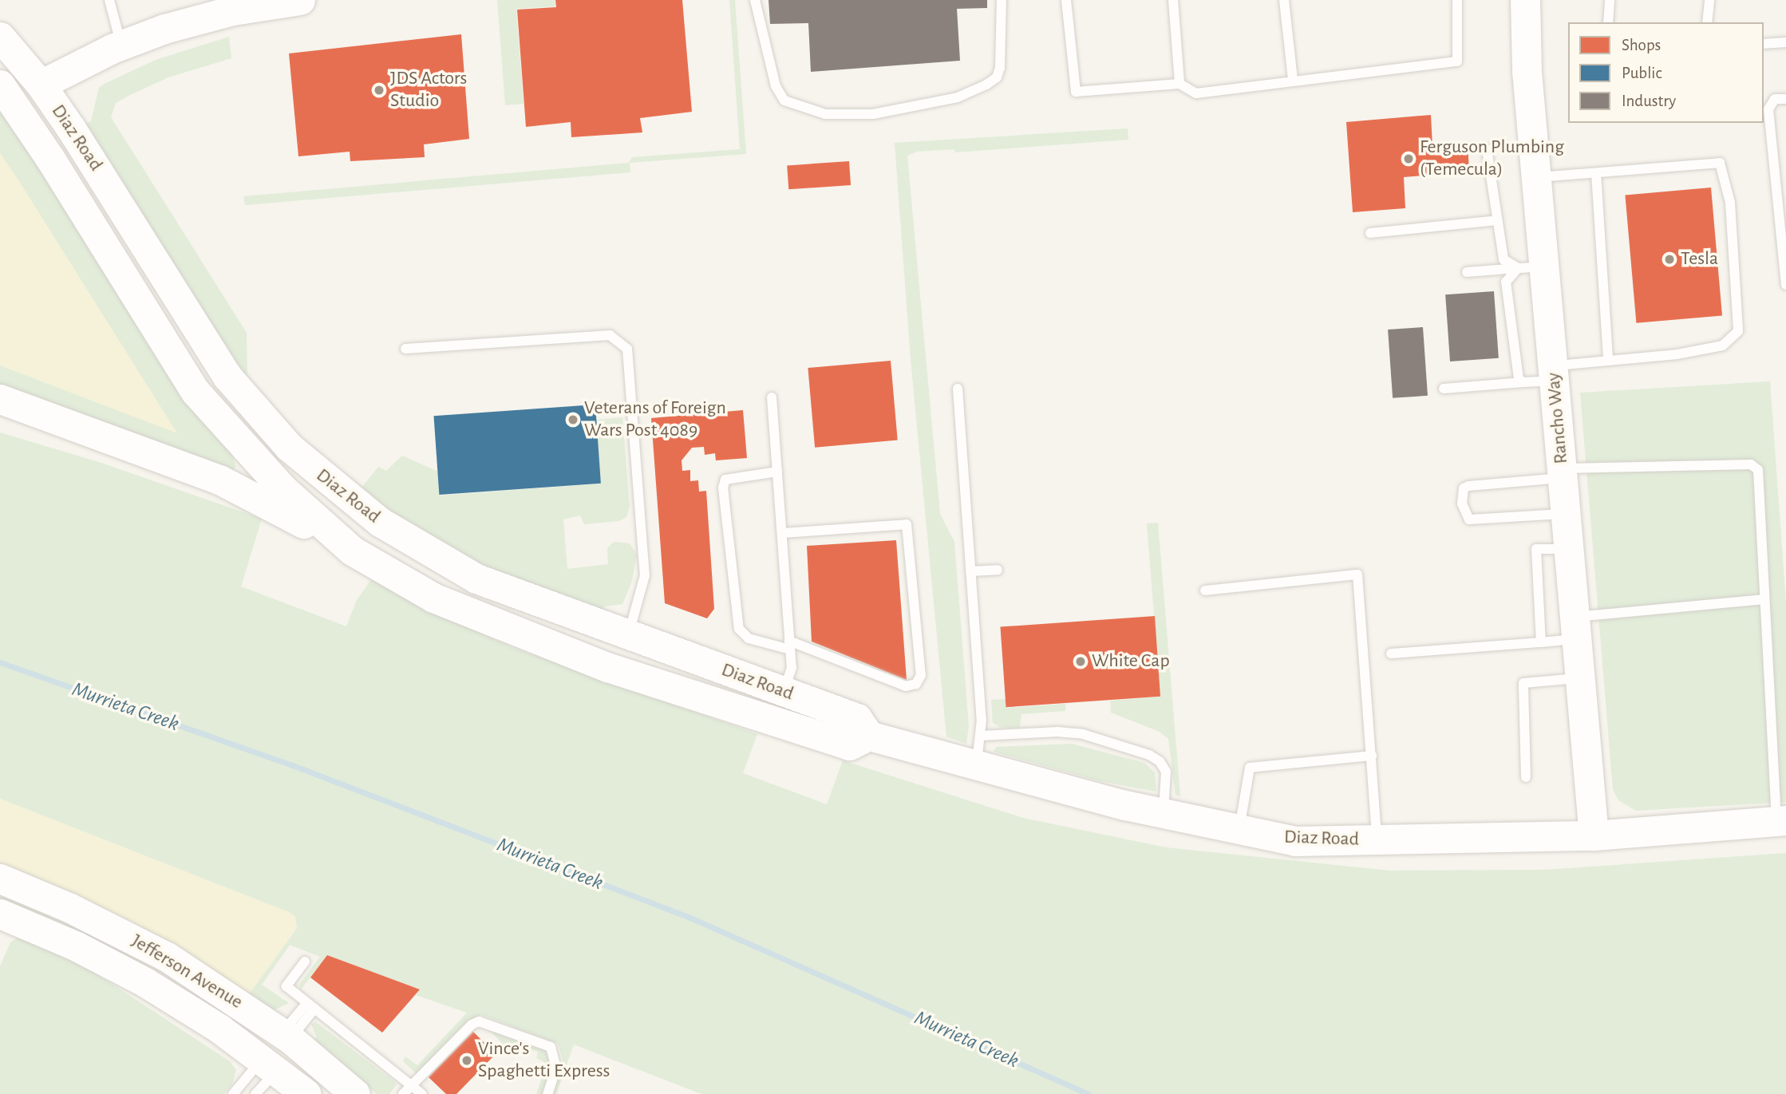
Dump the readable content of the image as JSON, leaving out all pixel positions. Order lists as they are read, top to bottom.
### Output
{
  "streets": {
    "main road": ["Diaz Road", "Rancho Way", "Jefferson Avenue"]
  },
  "crossings": [
    ["Diaz Road", "Rancho Way"]
  ],
  "water": ["Murrieta Creek"],
  "places": [
    "JDS Actors Studio",
    "Ferguson Plumbing (Temecula)",
    "Tesla",
    "Veterans of Foreign Wars Post 4089",
    "White Cap",
    "Vince's Spaghetti Express"
  ],
  "legend": ["Shops", "Public", "Industry"]
}
